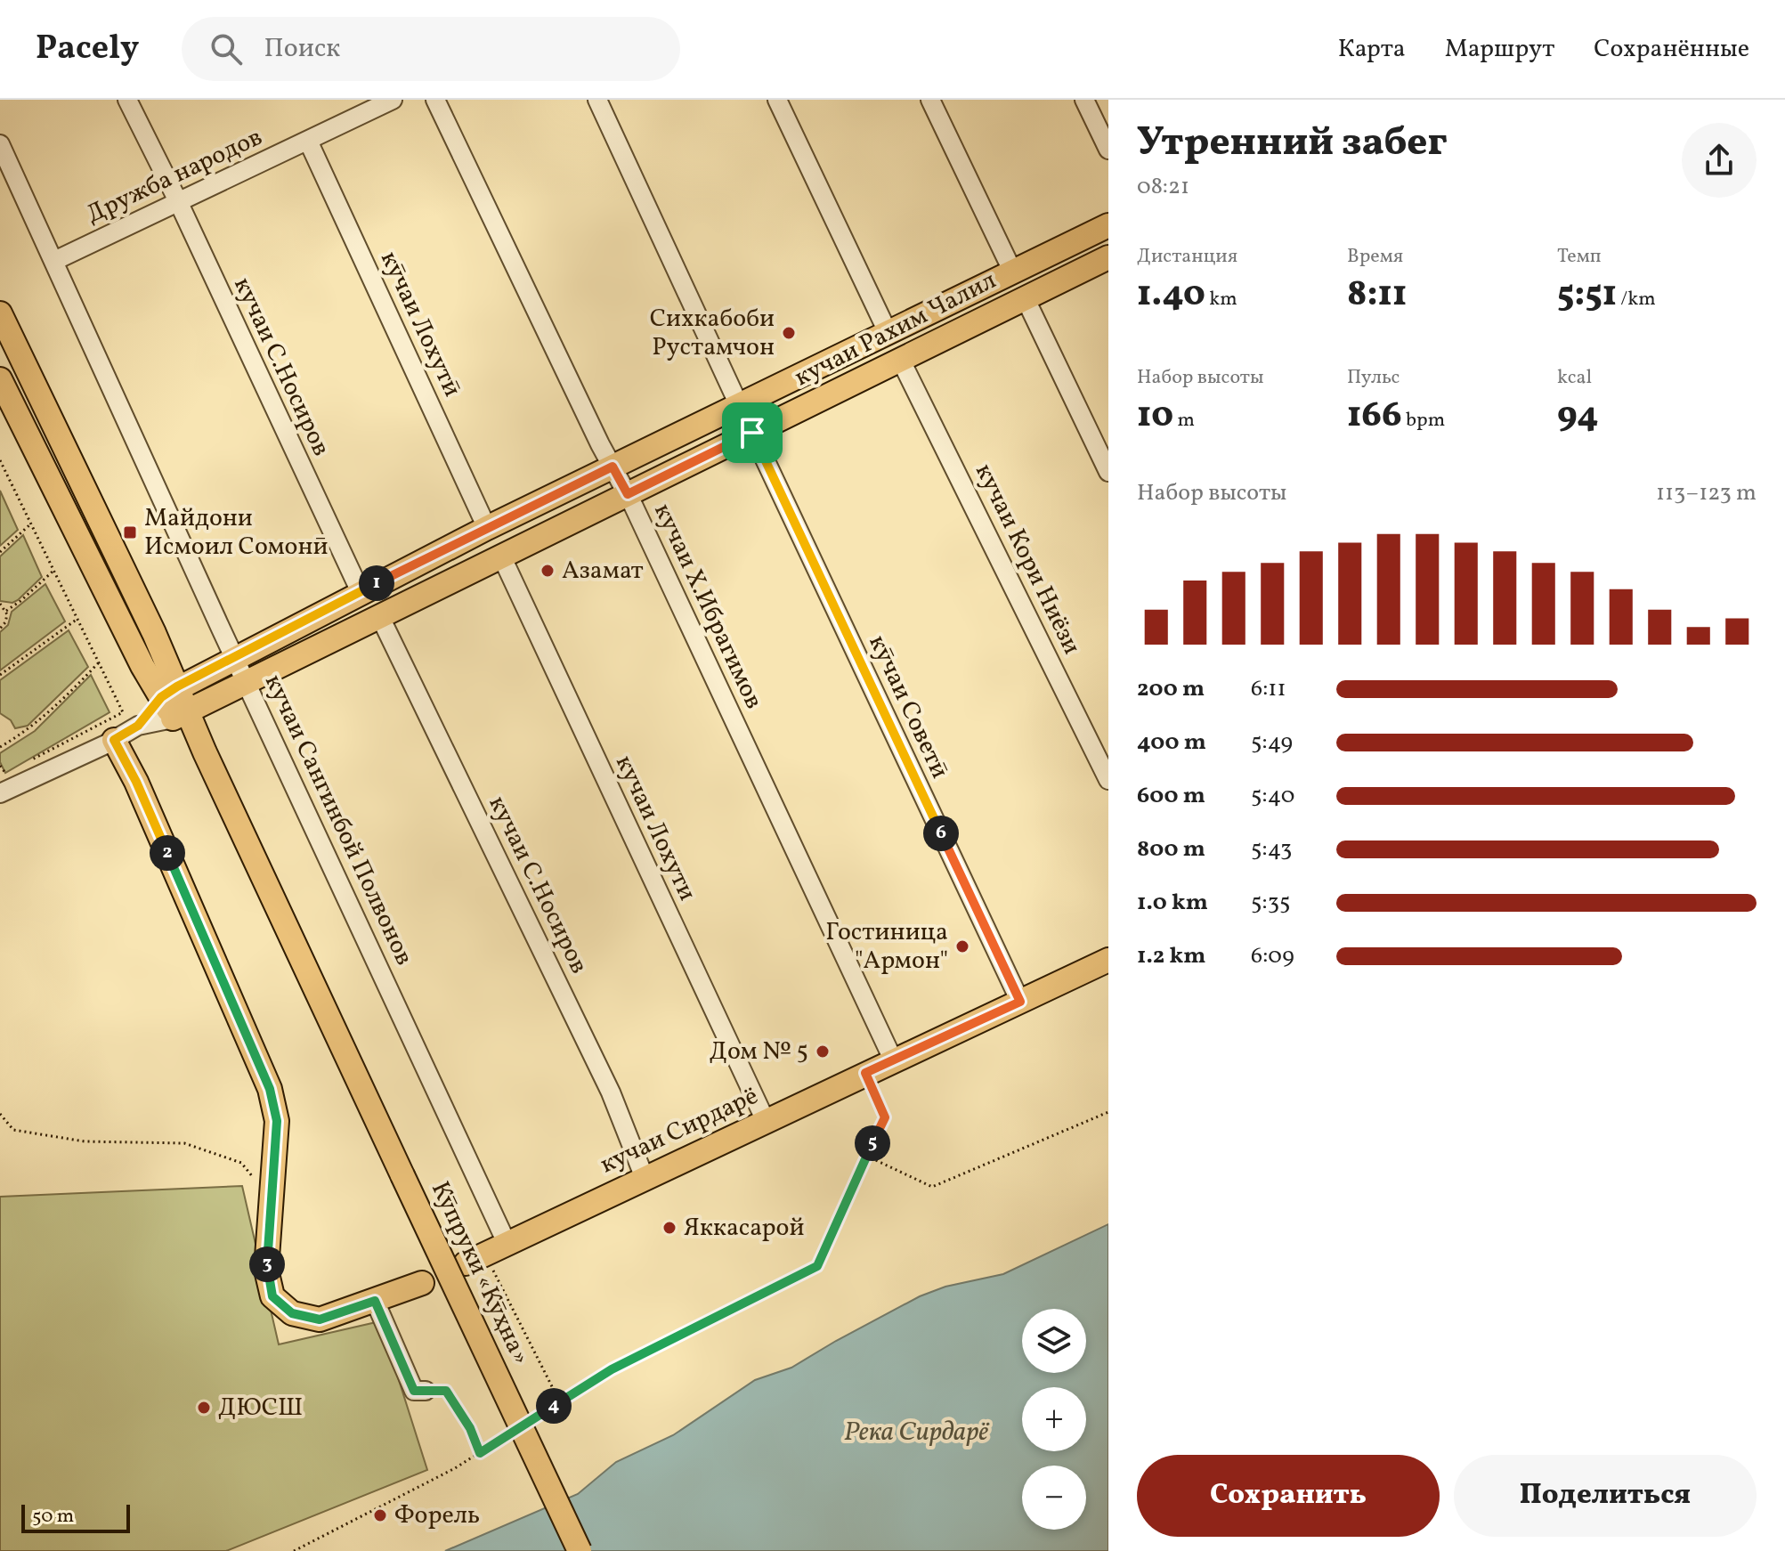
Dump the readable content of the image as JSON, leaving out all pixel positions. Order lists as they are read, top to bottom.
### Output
{
  "streets": {
    "main road": ["кучаи Рахим Чалил", "кучаи Сирдарё", "Кӯпруки «Кӯҳна»"],
    "street": [
      "Дружба народов",
      "кӯчаи Лохутӣ",
      "кучаи С.Носиров",
      "кучаи Кори Ниёзи",
      "кучаи Х.Ибрагимов",
      "кӯчаи Советӣ",
      "кучаи Сангинбой Полвонов",
      "кучаи Лохути"
    ]
  },
  "crossings": [
    ["Дружба народов", "кӯчаи Лохутӣ"],
    ["Дружба народов", "кучаи С.Носиров"],
    ["Дружба народов", "кучаи Сангинбой Полвонов"],
    ["кӯчаи Лохутӣ", "кучаи Рахим Чалил"],
    ["кучаи Рахим Чалил", "кучаи С.Носиров"],
    ["кучаи Рахим Чалил", "кучаи Кори Ниёзи"],
    ["кучаи Рахим Чалил", "кучаи Х.Ибрагимов"],
    ["кучаи Рахим Чалил", "кӯчаи Советӣ"],
    ["кучаи Рахим Чалил", "кучаи Сангинбой Полвонов"],
    ["кучаи Рахим Чалил", "кучаи Лохути"],
    ["кучаи С.Носиров", "кучаи Сирдарё"],
    ["кучаи Х.Ибрагимов", "кучаи Сирдарё"],
    ["кӯчаи Советӣ", "кучаи Сирдарё"],
    ["кучаи Сангинбой Полвонов", "кучаи Сирдарё"],
    ["кучаи Лохути", "кучаи Сирдарё"]
  ],
  "water": ["Река Сирдарё"],
  "places": {
    "other": [
      "Сихкабоби Рустамчон",
      "Азамат",
      "Гостиница \"Армон\"",
      "Дом № 5",
      "Яккасарой",
      "ДЮСШ",
      "Форель"
    ],
    "transit": ["Майдони Исмоил Сомонӣ"]
  },
  "scale_bar": "50 m",
  "page": {
    "header": "Pacely",
    "search": "Поиск",
    "nav": ["Карта", "Маршрут", "Сохранённые"],
    "heading": ["Утренний забег", "08:21"],
    "stats": [
      ["Дистанция", "1.40 km"],
      ["Время", "8:11"],
      ["Темп", "5:51 /km"],
      ["Набор высоты", "10 m"],
      ["Пульс", "166 bpm"],
      ["kcal", "94"]
    ],
    "chart": ["Набор высоты", "113–123 m"],
    "pins": [
      "1",
      "6",
      "2",
      "5",
      "3",
      "4"
    ],
    "list": [
      {
        "name": "200 m",
        "note": "6:11"
      },
      {
        "name": "400 m",
        "note": "5:49"
      },
      {
        "name": "600 m",
        "note": "5:40"
      },
      {
        "name": "800 m",
        "note": "5:43"
      },
      {
        "name": "1.0 km",
        "note": "5:35"
      },
      {
        "name": "1.2 km",
        "note": "6:09"
      }
    ],
    "map_buttons": ["+", "−"],
    "buttons": ["Сохранить", "Поделиться"],
    "scale": "50 m"
  }
}
